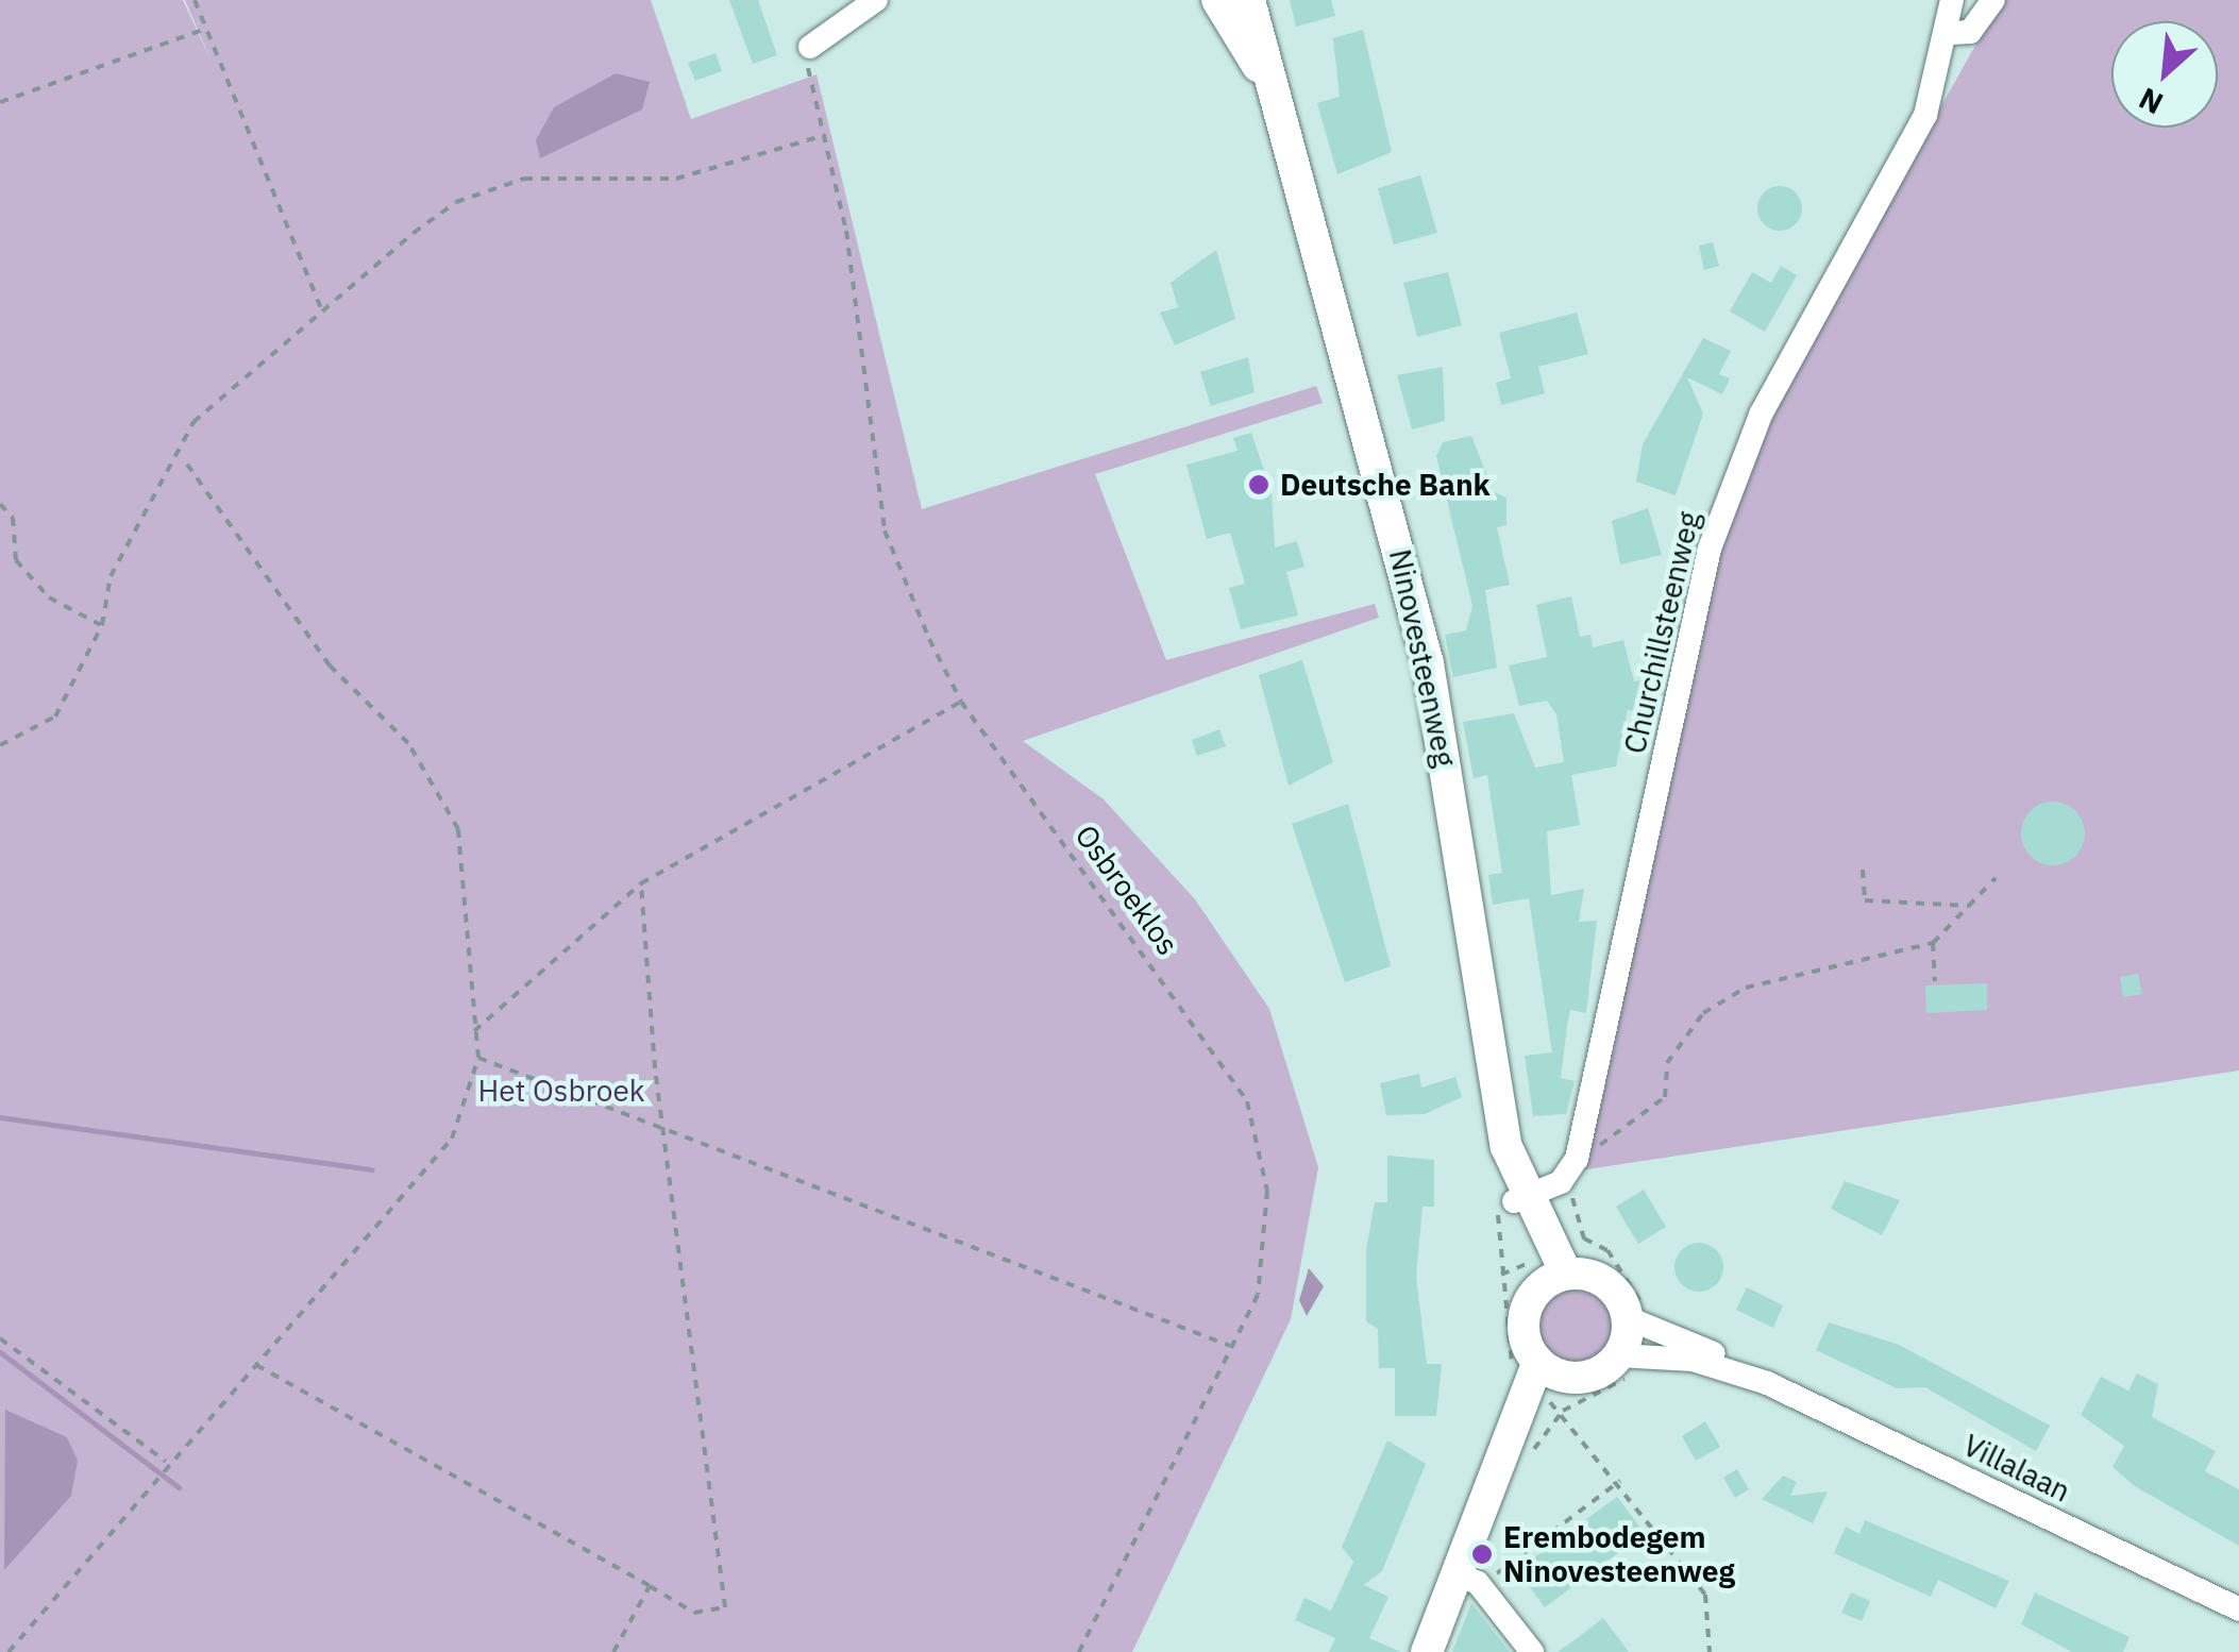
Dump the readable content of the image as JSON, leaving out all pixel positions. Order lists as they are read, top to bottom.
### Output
{
  "streets": {
    "main road": ["Ninovesteenweg"],
    "street": ["Churchillsteenweg", "Villalaan"],
    "path": ["Osbroeklos"]
  },
  "parks": ["Het Osbroek"],
  "places": ["Deutsche Bank", "Erembodegem Ninovesteenweg"],
  "north": "bottom left"
}
